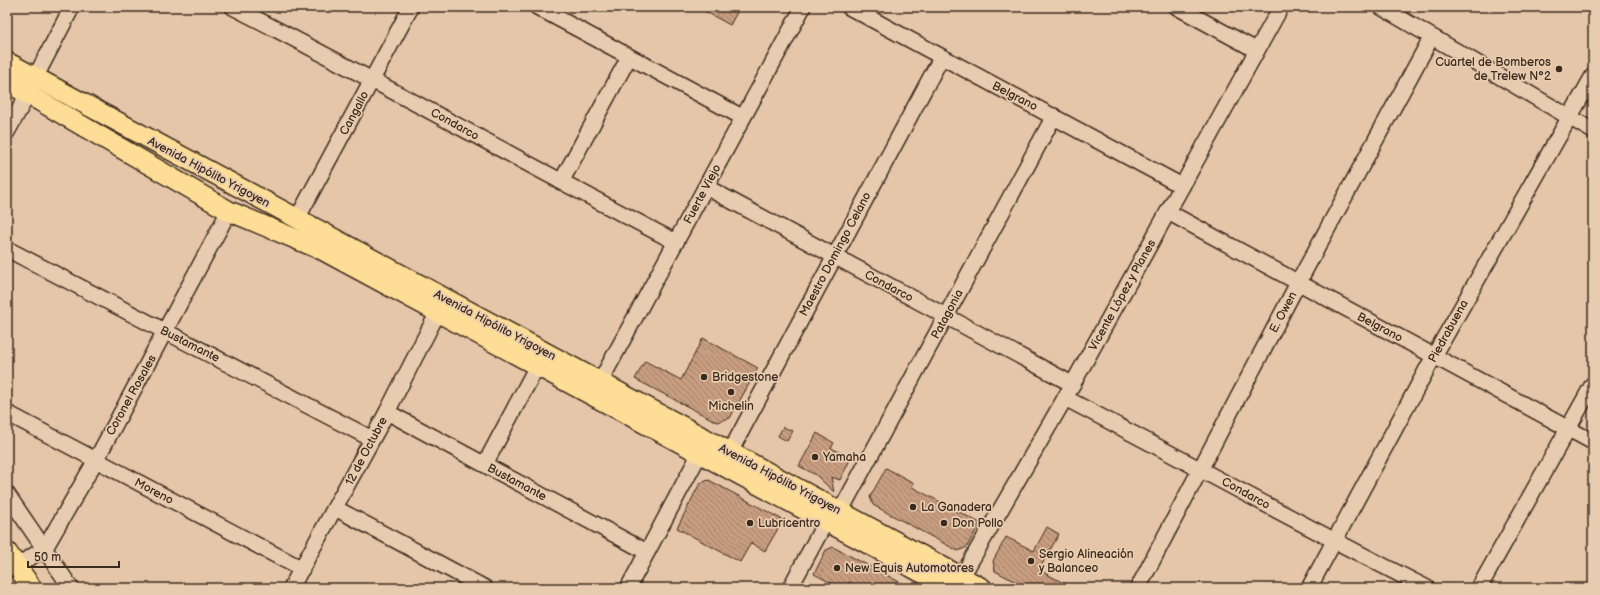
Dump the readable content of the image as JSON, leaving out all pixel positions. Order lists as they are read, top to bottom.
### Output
{
  "streets": {
    "main road": ["Avenida Hipólito Yrigoyen"],
    "street": [
      "Belgrano",
      "Cangallo",
      "Condarco",
      "Fuerte Viejo",
      "Maestro Domingo Celano",
      "Vicente López y Planes",
      "E. Owen",
      "Patagonia",
      "Piedrabuena",
      "Bustamante",
      "Coronel Rosales",
      "12 de Octubre",
      "Moreno"
    ]
  },
  "crossings": [
    ["Belgrano", "Maestro Domingo Celano"],
    ["Belgrano", "Vicente López y Planes"],
    ["Belgrano", "E. Owen"],
    ["Belgrano", "Patagonia"],
    ["Belgrano", "Piedrabuena"],
    ["Cangallo", "Condarco"],
    ["Cangallo", "Avenida Hipólito Yrigoyen"],
    ["Condarco", "Fuerte Viejo"],
    ["Condarco", "Maestro Domingo Celano"],
    ["Condarco", "Vicente López y Planes"],
    ["Condarco", "E. Owen"],
    ["Condarco", "Patagonia"],
    ["Condarco", "Piedrabuena"],
    ["Avenida Hipólito Yrigoyen", "Fuerte Viejo"],
    ["Avenida Hipólito Yrigoyen", "Maestro Domingo Celano"],
    ["Avenida Hipólito Yrigoyen", "Vicente López y Planes"],
    ["Avenida Hipólito Yrigoyen", "Patagonia"],
    ["Avenida Hipólito Yrigoyen", "Coronel Rosales"],
    ["Avenida Hipólito Yrigoyen", "12 de Octubre"],
    ["Bustamante", "Coronel Rosales"],
    ["Bustamante", "12 de Octubre"],
    ["Coronel Rosales", "Moreno"],
    ["12 de Octubre", "Moreno"]
  ],
  "places": [
    "Cuartel de Bomberos de Trelew N°2",
    "Bridgestone",
    "Michelin",
    "Yamaha",
    "La Ganadera",
    "Lubricentro",
    "Don Pollo",
    "Sergio Alineación y Balanceo",
    "New Equis Automotores"
  ],
  "scale_bar": "50 m"
}
